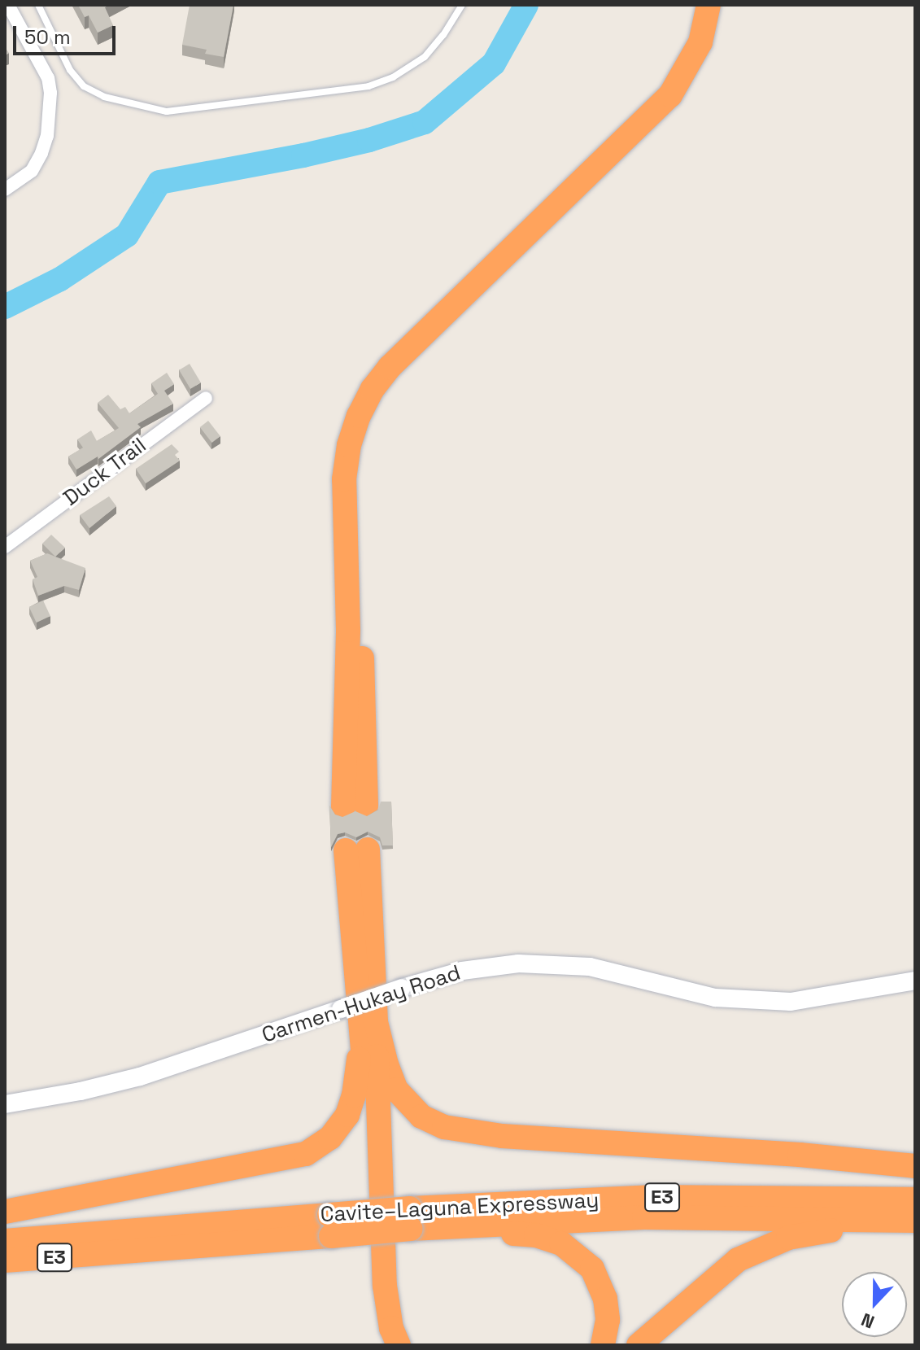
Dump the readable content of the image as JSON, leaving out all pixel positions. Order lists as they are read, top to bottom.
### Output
{
  "streets": {
    "highway": ["E3", "Cavite–Laguna Expressway"],
    "street": ["Duck Trail", "Carmen-Hukay Road"]
  },
  "scale_bar": "50 m",
  "north": "bottom"
}
